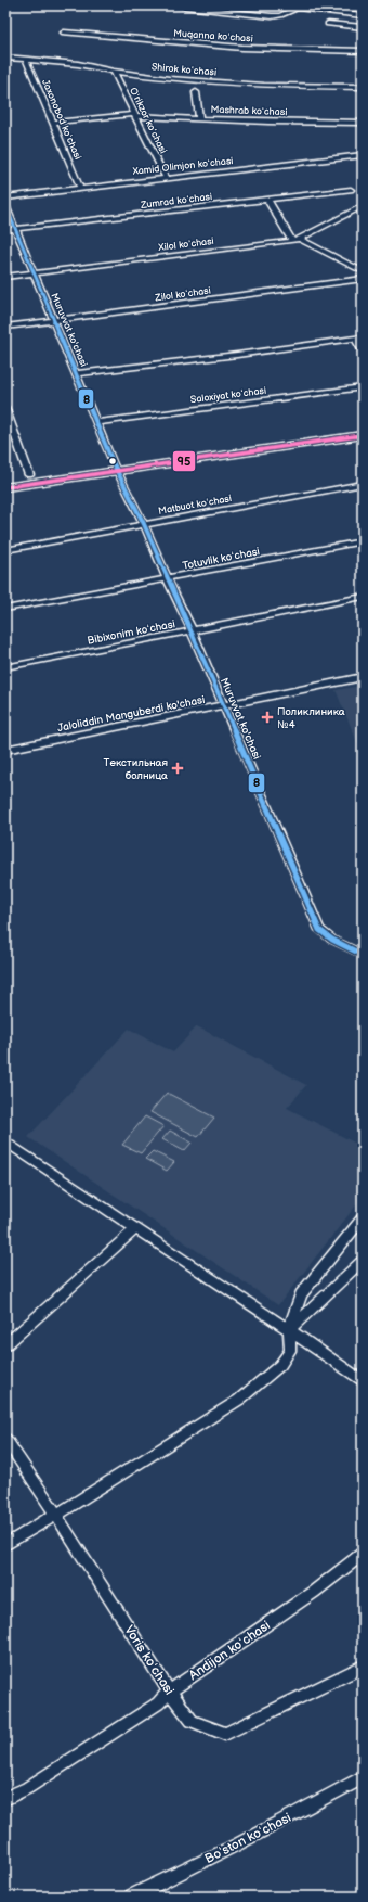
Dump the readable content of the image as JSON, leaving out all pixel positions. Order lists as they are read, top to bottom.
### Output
{
  "streets": {
    "street": [
      "Muqanna koʻchasi",
      "Shirok koʻchasi",
      "Mashrab koʻchasi",
      "Jaxonobod koʻchasi",
      "Oʻrikzor koʻchasi",
      "Xamid Olimjon koʻchasi",
      "Zumrad koʻchasi",
      "Xilol koʻchasi",
      "Zilol koʻchasi",
      "Muruvvat ko'chasi",
      "Saloxiyat koʻchasi",
      "Matbuot koʻchasi",
      "Totuvlik koʻchasi",
      "Bibixonim koʻchasi",
      "Jaloliddin Manguberdi ko'chasi",
      "Andijon koʻchasi",
      "Voris koʻchasi",
      "Boʻston koʻchasi"
    ]
  },
  "crossings": [
    ["Shirok koʻchasi", "Jaxonobod koʻchasi"],
    ["Shirok koʻchasi", "Oʻrikzor koʻchasi"],
    ["Mashrab koʻchasi", "Jaxonobod koʻchasi"],
    ["Mashrab koʻchasi", "Oʻrikzor koʻchasi"],
    ["Jaxonobod koʻchasi", "Xamid Olimjon koʻchasi"],
    ["Oʻrikzor koʻchasi", "Xamid Olimjon koʻchasi"],
    ["Zumrad koʻchasi", "Muruvvat ko'chasi"],
    ["Xilol koʻchasi", "Muruvvat ko'chasi"],
    ["Zilol koʻchasi", "Muruvvat ko'chasi"],
    ["Muruvvat ko'chasi", "Saloxiyat koʻchasi"],
    ["Muruvvat ko'chasi", "Matbuot koʻchasi"],
    ["Muruvvat ko'chasi", "Totuvlik koʻchasi"],
    ["Muruvvat ko'chasi", "Bibixonim koʻchasi"],
    ["Muruvvat ko'chasi", "Jaloliddin Manguberdi ko'chasi"],
    ["Andijon koʻchasi", "Voris koʻchasi"]
  ],
  "places": {
    "health": ["Поликлиника №4", "Текстильная болница"]
  },
  "lines": ["transit line 8", "transit line 95"]
}
